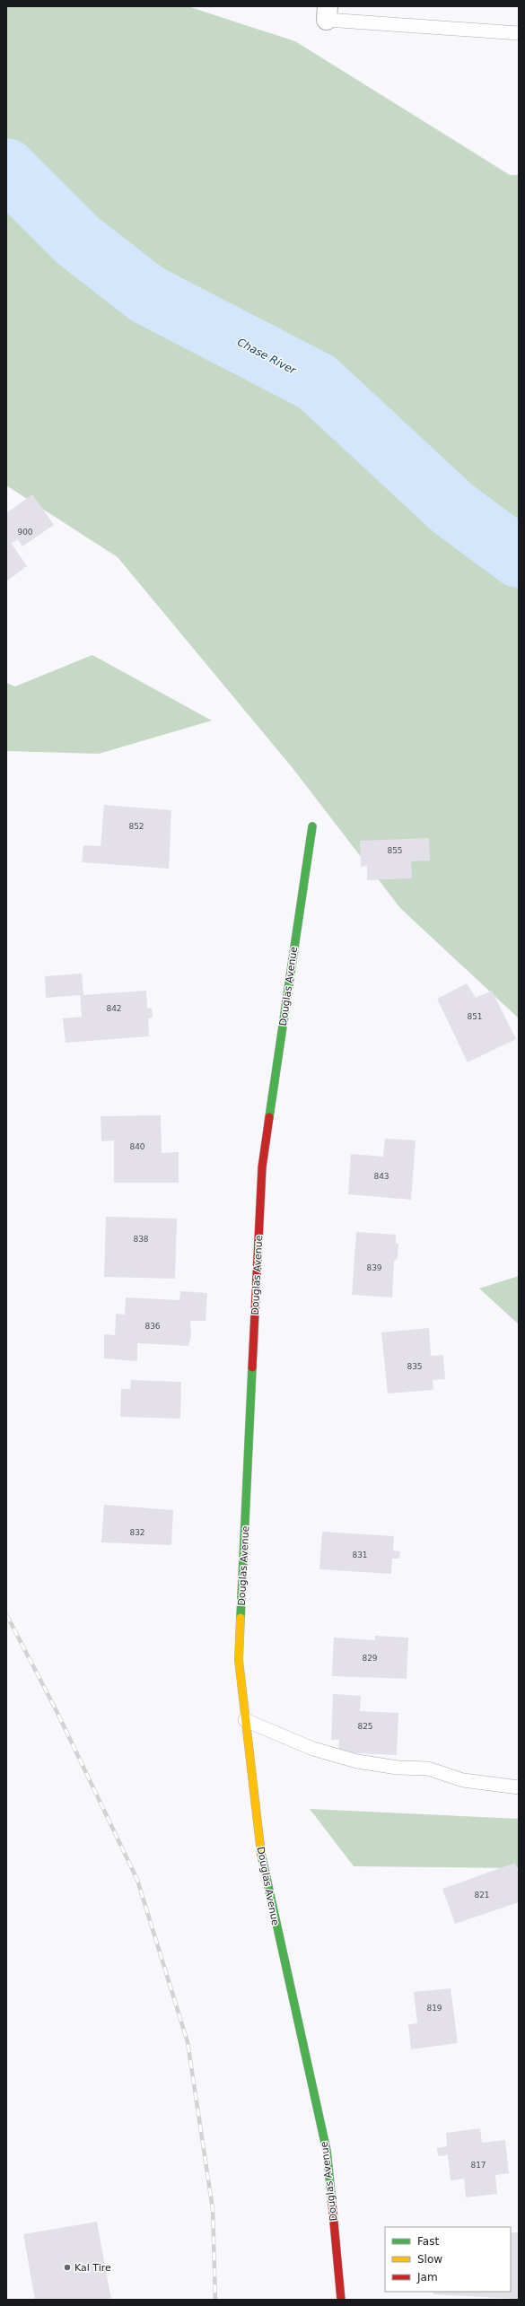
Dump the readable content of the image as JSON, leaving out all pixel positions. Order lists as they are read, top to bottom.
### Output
{
  "streets": {
    "street": ["Douglas Avenue"]
  },
  "water": ["Chase River"],
  "places": ["Kal Tire"],
  "house_numbers": [
    "900",
    "852",
    "855",
    "842",
    "851",
    "840",
    "843",
    "838",
    "839",
    "836",
    "835",
    "832",
    "831",
    "829",
    "825",
    "821",
    "819",
    "817"
  ],
  "legend": ["Fast", "Slow", "Jam"]
}
